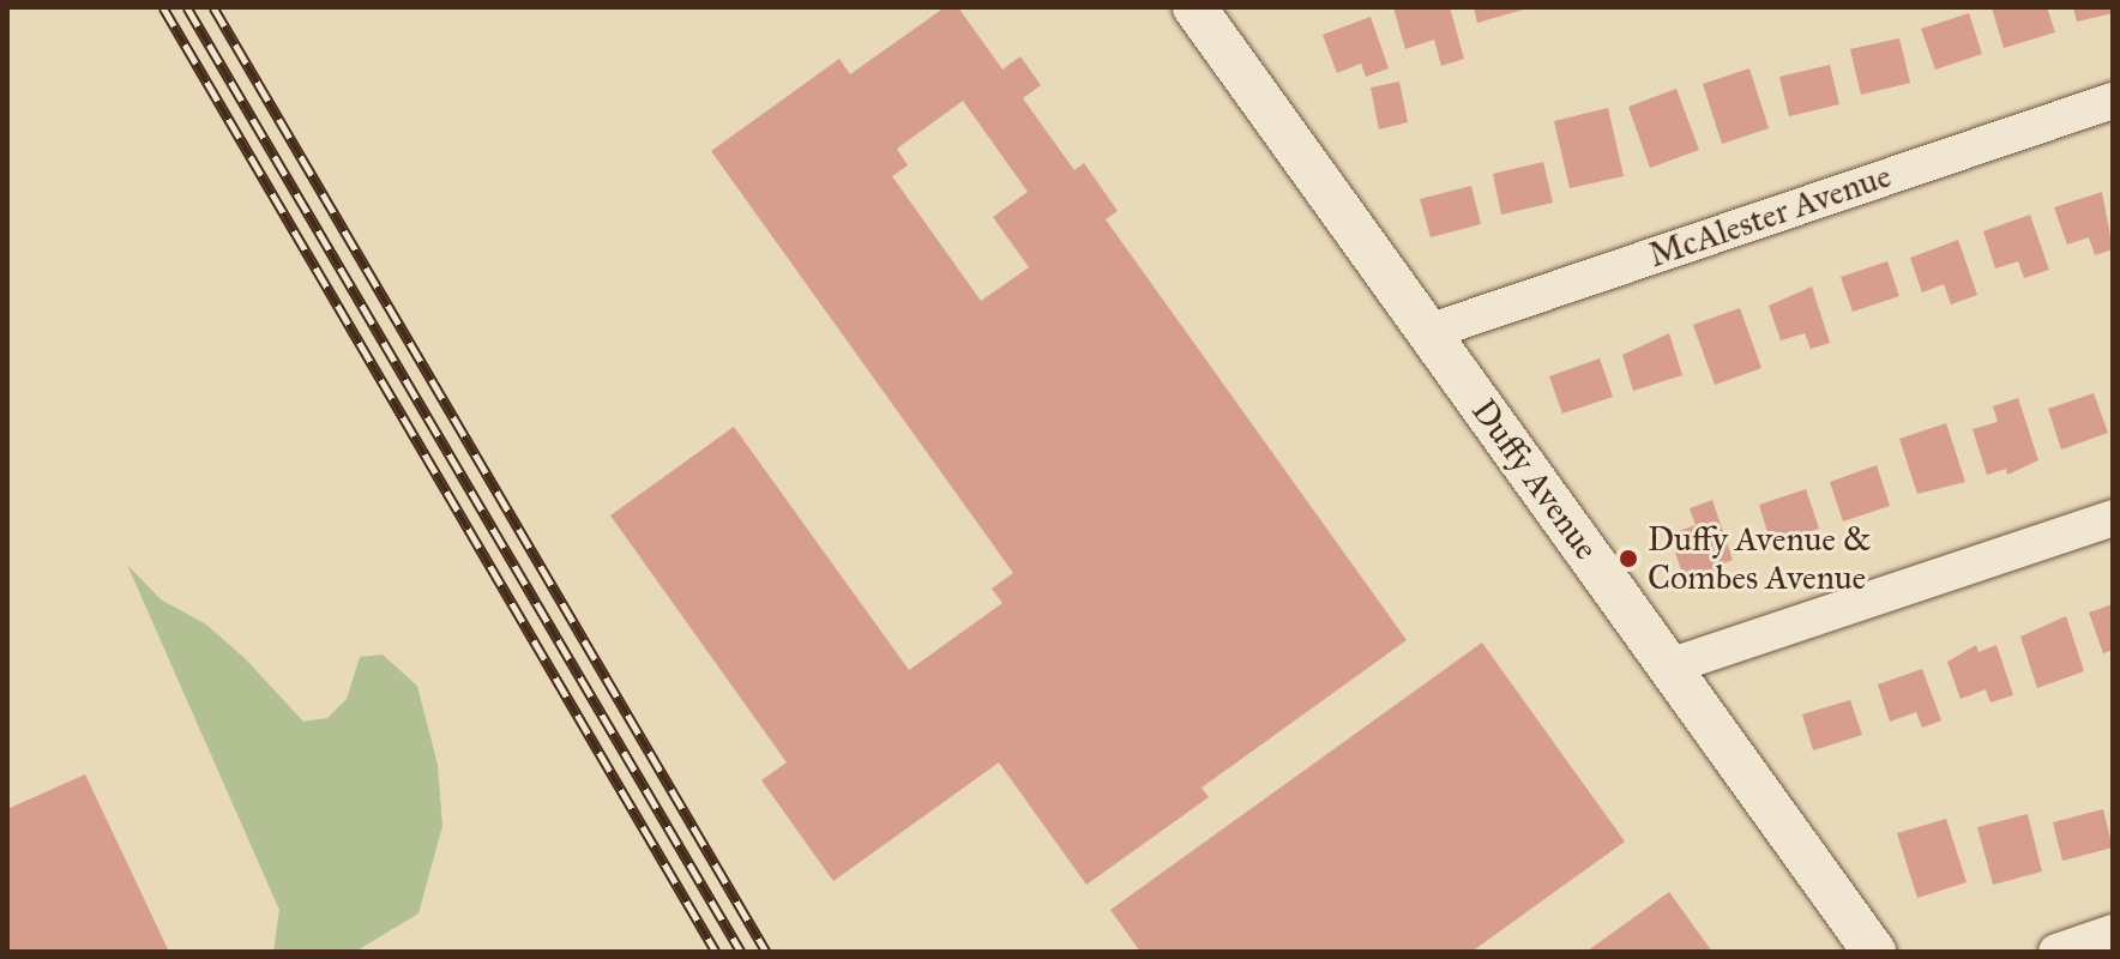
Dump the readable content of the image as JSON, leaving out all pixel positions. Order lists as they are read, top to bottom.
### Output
{
  "streets": {
    "street": ["McAlester Avenue", "Duffy Avenue"]
  },
  "crossings": [
    ["McAlester Avenue", "Duffy Avenue"]
  ],
  "places": ["Duffy Avenue & Combes Avenue"]
}
